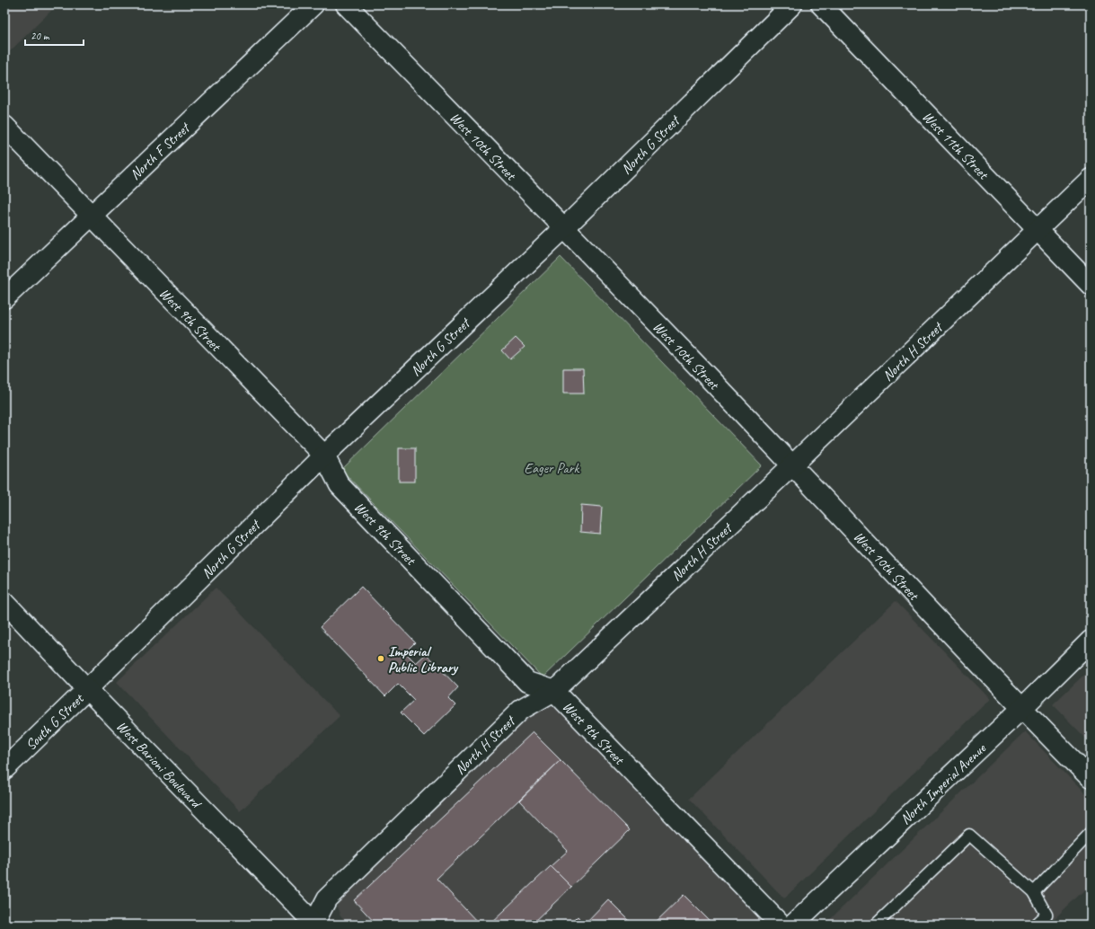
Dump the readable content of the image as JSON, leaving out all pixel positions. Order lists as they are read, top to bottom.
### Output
{
  "streets": {
    "street": [
      "North G Street",
      "West 11th Street",
      "West 10th Street",
      "North F Street",
      "West 9th Street",
      "North H Street",
      "South G Street",
      "West Barioni Boulevard",
      "North Imperial Avenue"
    ]
  },
  "crossings": [
    ["North G Street", "West 10th Street"],
    ["North G Street", "West 9th Street"],
    ["North G Street", "South G Street"],
    ["North G Street", "West Barioni Boulevard"],
    ["West 11th Street", "North H Street"],
    ["West 10th Street", "North H Street"],
    ["West 10th Street", "North Imperial Avenue"],
    ["North F Street", "West 9th Street"],
    ["West 9th Street", "North H Street"],
    ["North H Street", "West Barioni Boulevard"],
    ["South G Street", "West Barioni Boulevard"]
  ],
  "parks": ["Eager Park"],
  "places": ["Imperial Public Library"],
  "scale_bar": "20 m"
}
